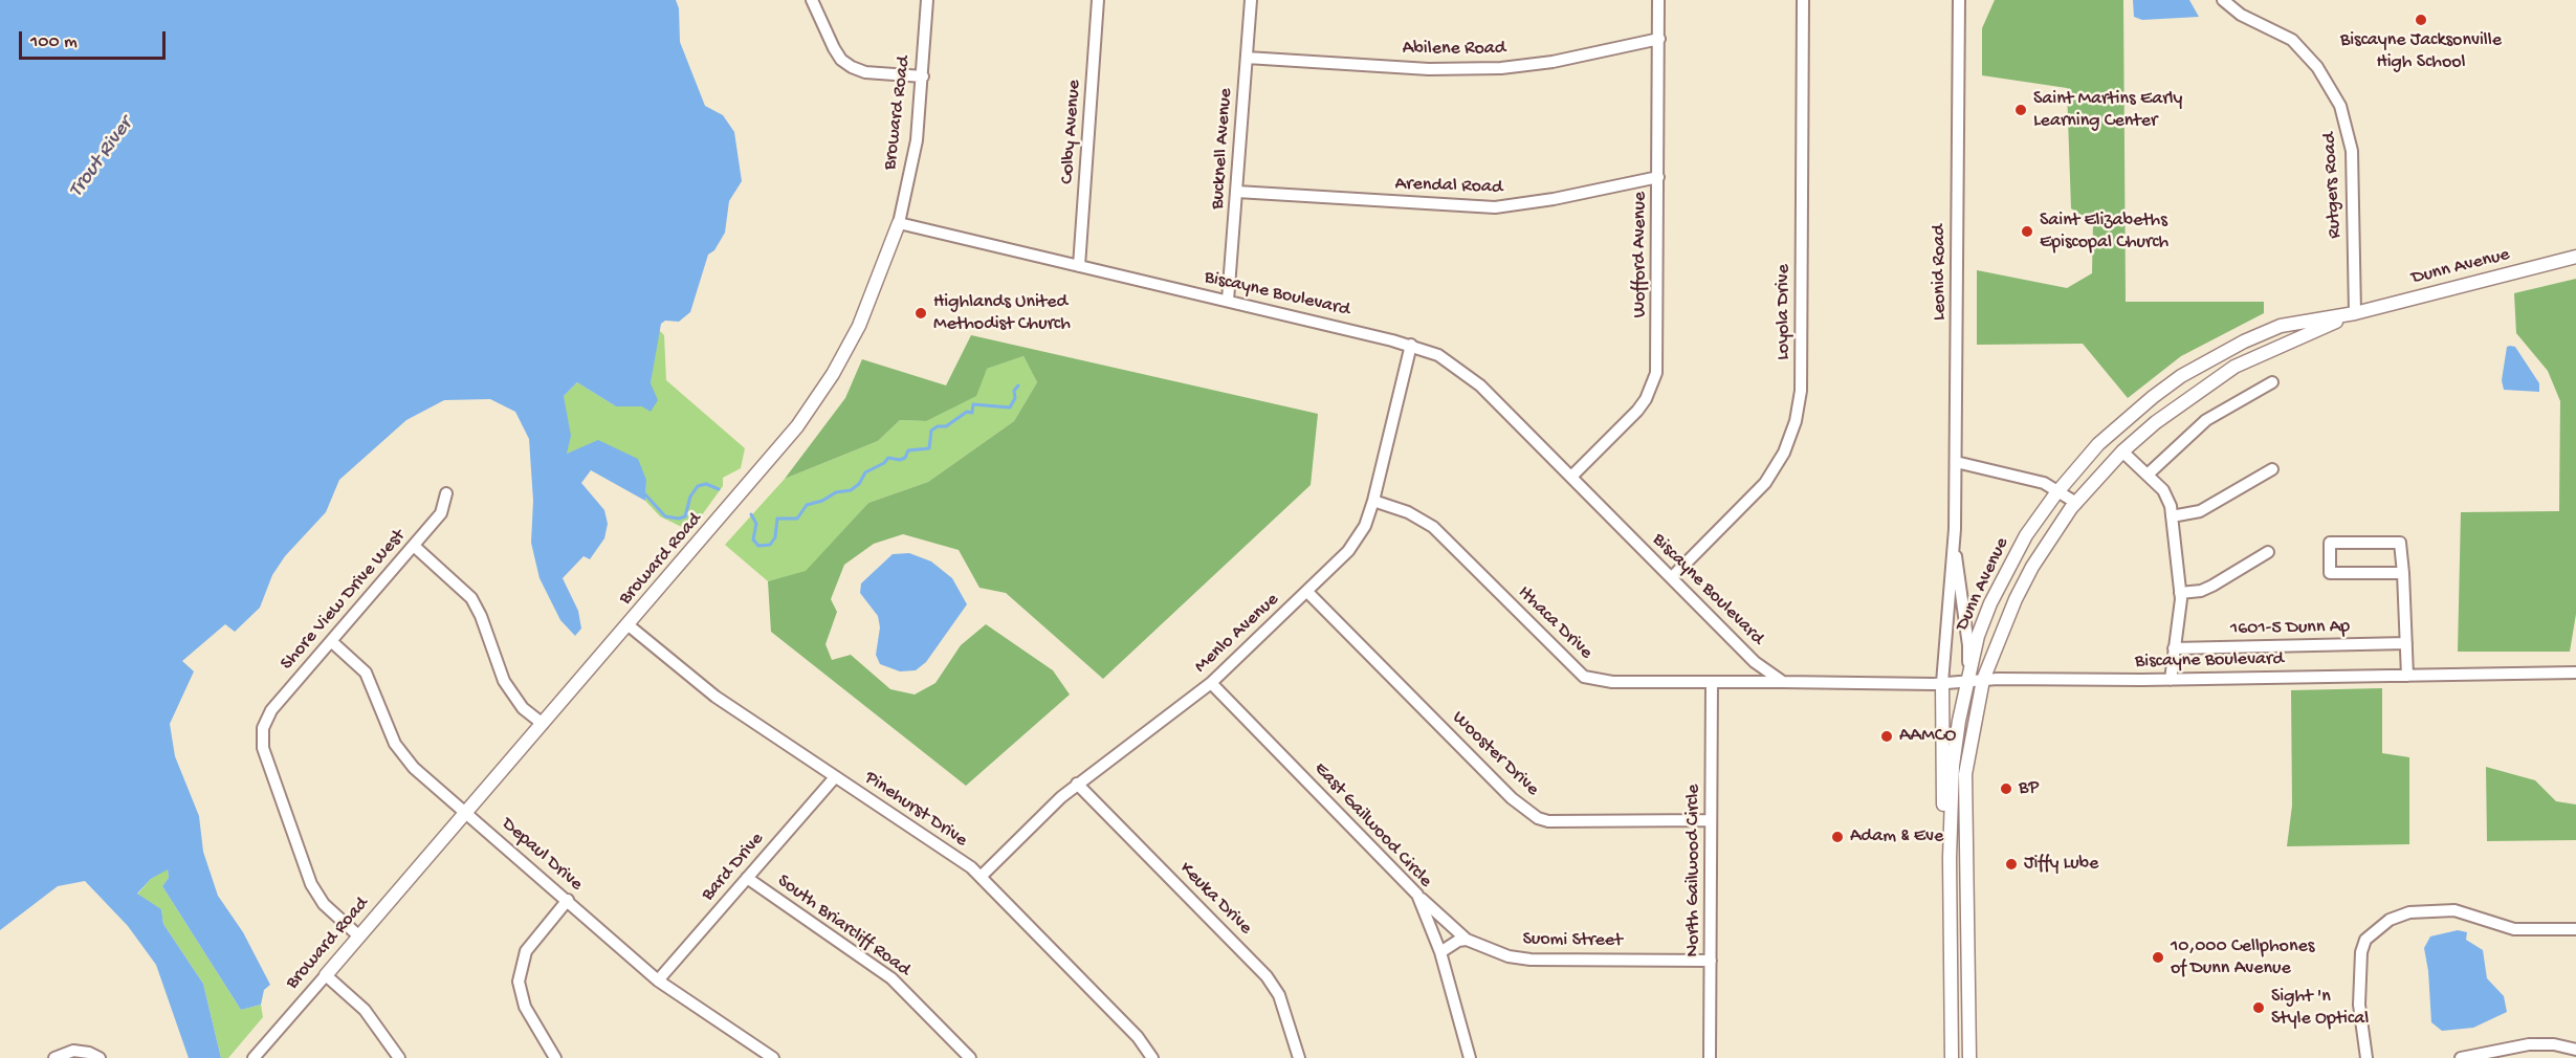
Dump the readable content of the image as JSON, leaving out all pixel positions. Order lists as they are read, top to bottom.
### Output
{
  "streets": {
    "main road": ["Broward Road", "Dunn Avenue"],
    "street": [
      "Abilene Road",
      "Colby Avenue",
      "Bucknell Avenue",
      "Rutgers Road",
      "Arendal Road",
      "Wofford Avenue",
      "Leonid Road",
      "Biscayne Boulevard",
      "Loyola Drive",
      "Shore View Drive West",
      "Ithaca Drive",
      "1601-5 Dunn Ap",
      "Menlo Avenue",
      "Wooster Drive",
      "Pinehurst Drive",
      "East Gailwood Circle",
      "Depaul Drive",
      "Bard Drive",
      "North Gailwood Circle",
      "Keuka Drive",
      "South Briarcliff Road",
      "Suomi Street"
    ]
  },
  "crossings": [
    ["Abilene Road", "Bucknell Avenue"],
    ["Abilene Road", "Wofford Avenue"],
    ["Broward Road", "Biscayne Boulevard"],
    ["Broward Road", "Shore View Drive West"],
    ["Broward Road", "Pinehurst Drive"],
    ["Broward Road", "Depaul Drive"],
    ["Colby Avenue", "Biscayne Boulevard"],
    ["Bucknell Avenue", "Arendal Road"],
    ["Bucknell Avenue", "Biscayne Boulevard"],
    ["Rutgers Road", "Dunn Avenue"],
    ["Arendal Road", "Wofford Avenue"],
    ["Wofford Avenue", "Biscayne Boulevard"],
    ["Dunn Avenue", "Leonid Road"],
    ["Dunn Avenue", "Biscayne Boulevard"],
    ["Leonid Road", "Biscayne Boulevard"],
    ["Biscayne Boulevard", "Loyola Drive"],
    ["Biscayne Boulevard", "Ithaca Drive"],
    ["Biscayne Boulevard", "Menlo Avenue"],
    ["Shore View Drive West", "Depaul Drive"],
    ["Ithaca Drive", "Menlo Avenue"],
    ["Ithaca Drive", "North Gailwood Circle"],
    ["Menlo Avenue", "Wooster Drive"],
    ["Menlo Avenue", "Pinehurst Drive"],
    ["Menlo Avenue", "East Gailwood Circle"],
    ["Menlo Avenue", "Keuka Drive"],
    ["Wooster Drive", "North Gailwood Circle"],
    ["Pinehurst Drive", "Bard Drive"],
    ["Depaul Drive", "Bard Drive"],
    ["Bard Drive", "South Briarcliff Road"],
    ["North Gailwood Circle", "Suomi Street"]
  ],
  "water": ["Trout River"],
  "places": [
    "Biscayne Jacksonville High School",
    "Saint Martins Early Learning Center",
    "Saint Elizabeths Episcopal Church",
    "Highlands United Methodist Church",
    "AAMCO",
    "BP",
    "Adam & Eve",
    "Jiffy Lube",
    "10,000 Cellphones of Dunn Avenue",
    "Sight 'n Style Optical"
  ],
  "scale_bar": "100 m"
}
